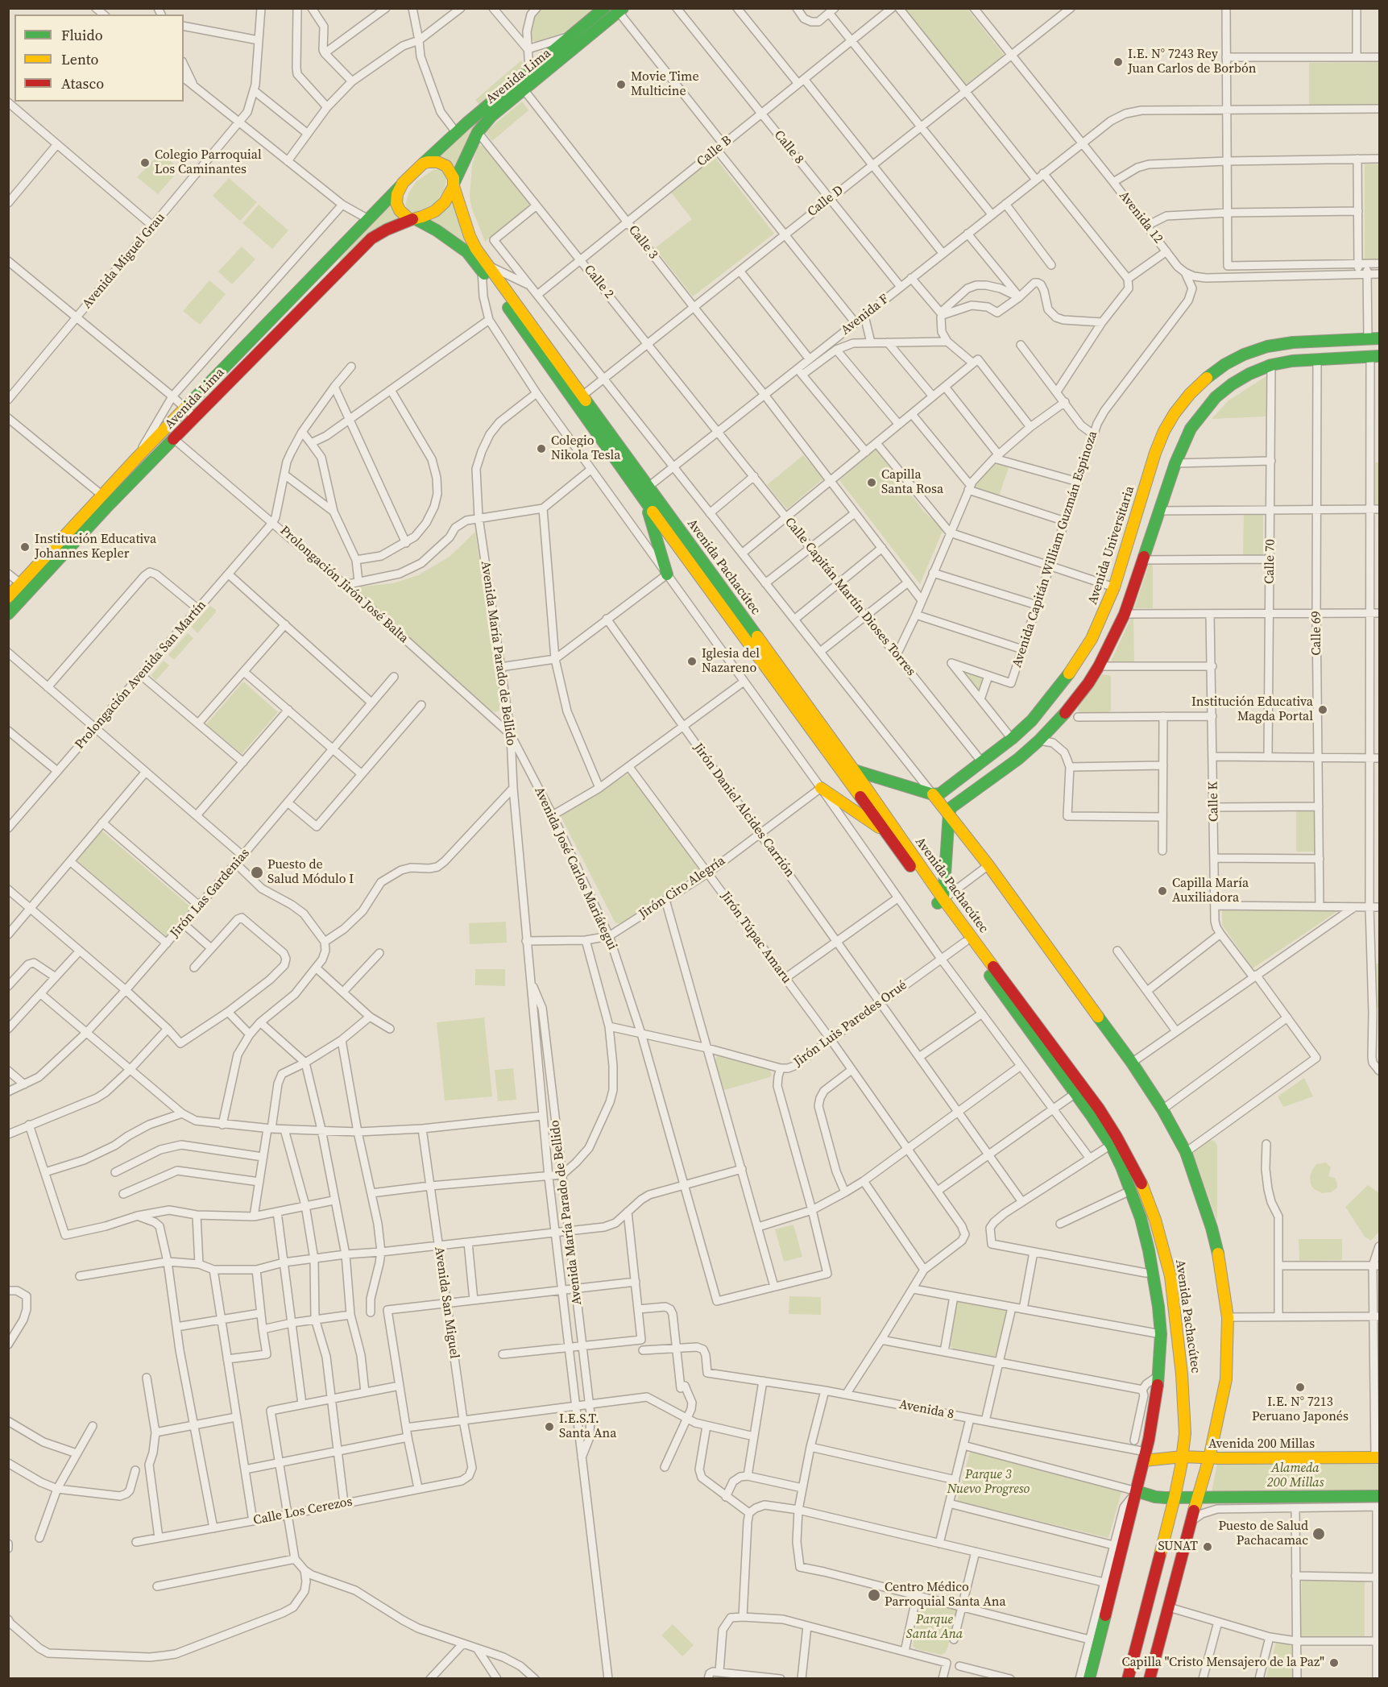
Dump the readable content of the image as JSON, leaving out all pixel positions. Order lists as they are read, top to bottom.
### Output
{
  "streets": {
    "main road": [
      "Avenida Lima",
      "Avenida Universitaria",
      "Avenida Pachacútec",
      "Avenida 200 Millas"
    ],
    "street": [
      "Calle 8",
      "Calle B",
      "Calle D",
      "Avenida 12",
      "Calle 3",
      "Avenida Miguel Grau",
      "Calle 2",
      "Avenida F",
      "Avenida Capitán William Guzmán Espinoza",
      "Calle 70",
      "Prolongación Jirón José Balta",
      "Calle Capitán Martín Dioses Torres",
      "Calle 69",
      "Avenida María Parado de Bellido",
      "Prolongación Avenida San Martín",
      "Calle K",
      "Jirón Daniel Alcides Carrión",
      "Avenida José Carlos Mariátegui",
      "Jirón Ciro Alegría",
      "Jirón Las Gardenias",
      "Jirón Túpac Amaru",
      "Jirón Luis Paredes Orué",
      "Avenida San Miguel",
      "Avenida 8",
      "Calle Los Cerezos"
    ]
  },
  "crossings": [
    ["Avenida Lima", "Calle 3"],
    ["Avenida Lima", "Calle 2"],
    ["Avenida Lima", "Avenida Pachacútec"],
    ["Avenida Lima", "Prolongación Jirón José Balta"],
    ["Calle 8", "Calle B"],
    ["Calle 8", "Calle D"],
    ["Calle 8", "Avenida F"],
    ["Calle B", "Calle 3"],
    ["Calle B", "Calle 2"],
    ["Calle B", "Avenida Pachacútec"],
    ["Calle D", "Avenida 12"],
    ["Calle D", "Calle 3"],
    ["Calle D", "Calle 2"],
    ["Calle D", "Avenida Pachacútec"],
    ["Avenida 12", "Avenida F"],
    ["Avenida 12", "Avenida Capitán William Guzmán Espinoza"],
    ["Calle 3", "Avenida F"],
    ["Calle 2", "Avenida F"],
    ["Calle 2", "Avenida Pachacútec"],
    ["Calle 2", "Calle Capitán Martín Dioses Torres"],
    ["Avenida F", "Avenida Pachacútec"],
    ["Avenida F", "Calle Capitán Martín Dioses Torres"],
    ["Avenida Universitaria", "Avenida Pachacútec"],
    ["Avenida Universitaria", "Calle Capitán Martín Dioses Torres"],
    ["Avenida Pachacútec", "Avenida María Parado de Bellido"],
    ["Avenida Pachacútec", "Calle K"],
    ["Avenida Pachacútec", "Jirón Ciro Alegría"],
    ["Avenida Pachacútec", "Jirón Luis Paredes Orué"],
    ["Avenida Pachacútec", "Avenida 8"],
    ["Avenida Pachacútec", "Avenida 200 Millas"],
    ["Prolongación Jirón José Balta", "Avenida María Parado de Bellido"],
    ["Prolongación Jirón José Balta", "Prolongación Avenida San Martín"],
    ["Prolongación Jirón José Balta", "Avenida José Carlos Mariátegui"],
    ["Avenida María Parado de Bellido", "Avenida José Carlos Mariátegui"],
    ["Avenida María Parado de Bellido", "Jirón Ciro Alegría"],
    ["Jirón Daniel Alcides Carrión", "Jirón Ciro Alegría"],
    ["Jirón Daniel Alcides Carrión", "Jirón Luis Paredes Orué"],
    ["Avenida José Carlos Mariátegui", "Jirón Ciro Alegría"],
    ["Avenida José Carlos Mariátegui", "Jirón Luis Paredes Orué"],
    ["Jirón Ciro Alegría", "Jirón Túpac Amaru"],
    ["Jirón Túpac Amaru", "Jirón Luis Paredes Orué"],
    ["Avenida San Miguel", "Calle Los Cerezos"],
    ["Avenida 8", "Avenida 200 Millas"]
  ],
  "parks": ["Alameda 200 Millas", "Parque 3 Nuevo Progreso", "Parque Santa Ana"],
  "places": [
    "I.E. N° 7243 Rey Juan Carlos de Borbón",
    "Movie Time Multicine",
    "Colegio Parroquial Los Caminantes",
    "Colegio Nikola Tesla",
    "Capilla Santa Rosa",
    "Institución Educativa Johannes Kepler",
    "Iglesia del Nazareno",
    "Institución Educativa Magda Portal",
    "Puesto de Salud Módulo I",
    "Capilla María Auxiliadora",
    "I.E. N° 7213 Peruano Japonés",
    "I.E.S.T. Santa Ana",
    "Puesto de Salud Pachacamac",
    "SUNAT",
    "Centro Médico Parroquial Santa Ana",
    "Capilla \"Cristo Mensajero de la Paz\""
  ],
  "legend": ["Fluido", "Lento", "Atasco"]
}
